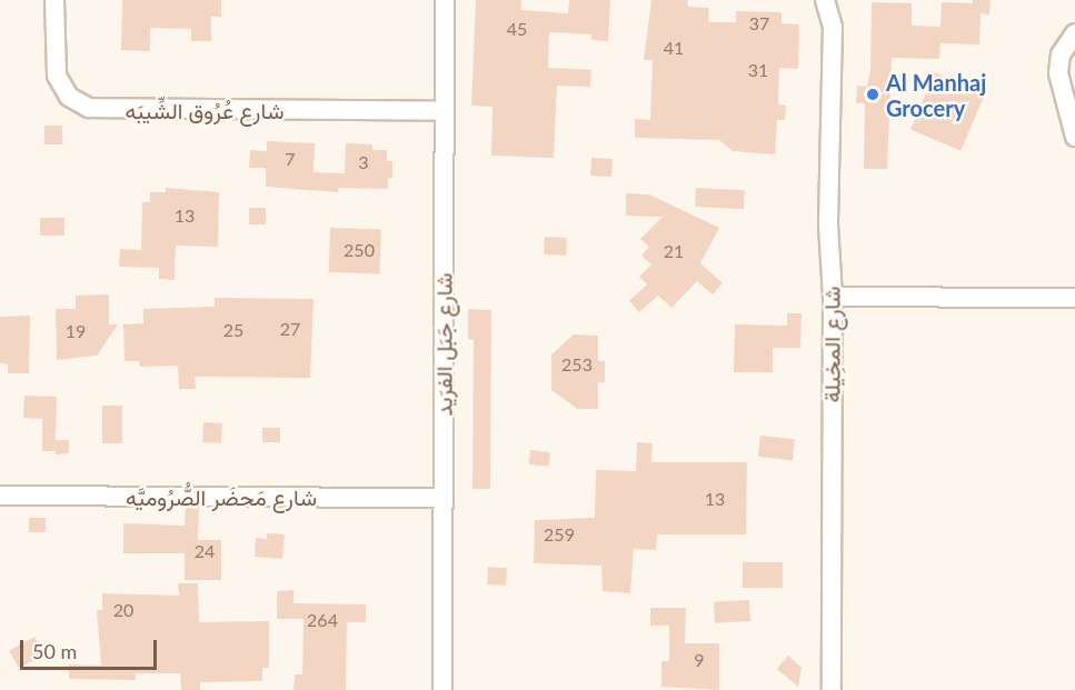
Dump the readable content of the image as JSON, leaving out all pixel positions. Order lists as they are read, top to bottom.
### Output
{
  "streets": {
    "street": [
      "شارع عُرُوق الشِّيبَه",
      "شارع جَبَل الفرَيد",
      "شارع المخِيلة",
      "شارع مَحضَر الصُّرُوميَّه"
    ]
  },
  "crossings": [
    ["شارع عُرُوق الشِّيبَه", "شارع جَبَل الفرَيد"],
    ["شارع جَبَل الفرَيد", "شارع مَحضَر الصُّرُوميَّه"]
  ],
  "places": ["Al Manhaj Grocery"],
  "house_numbers": [
    "37",
    "45",
    "41",
    "31",
    "7",
    "3",
    "13",
    "250",
    "21",
    "27",
    "25",
    "19",
    "253",
    "13",
    "259",
    "24",
    "20",
    "264",
    "9"
  ],
  "scale_bar": "50 m"
}
